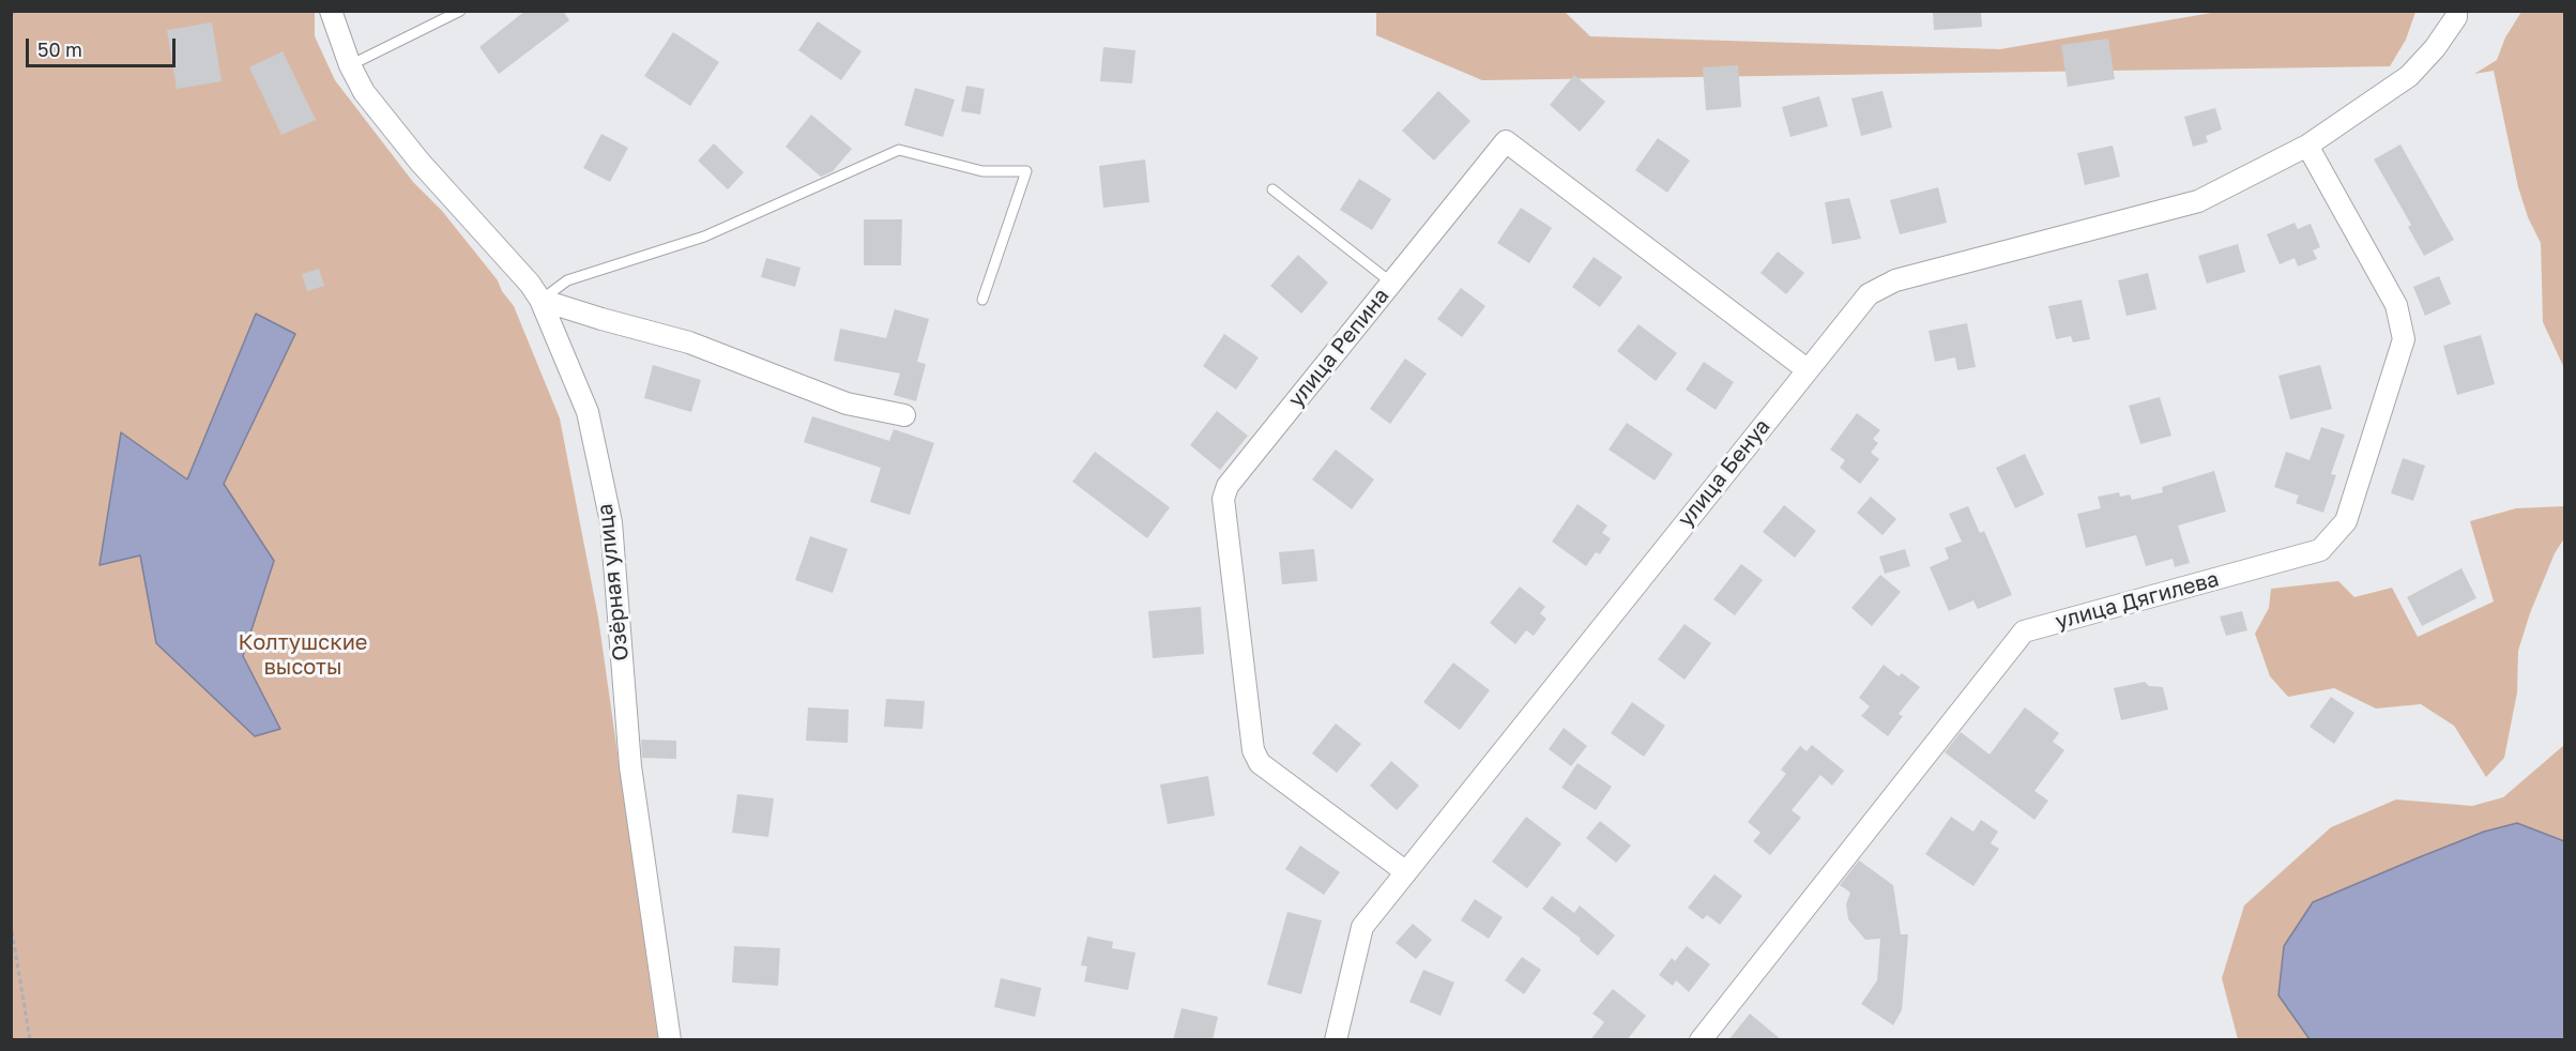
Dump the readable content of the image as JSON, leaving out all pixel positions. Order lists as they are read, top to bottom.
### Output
{
  "streets": {
    "street": [
      "улица Репина",
      "улица Бенуа",
      "Озёрная улица",
      "улица Дягилева"
    ]
  },
  "crossings": [
    ["улица Репина", "улица Бенуа"],
    ["улица Бенуа", "улица Дягилева"]
  ],
  "parks": ["Колтушские высоты"],
  "scale_bar": "50 m"
}
